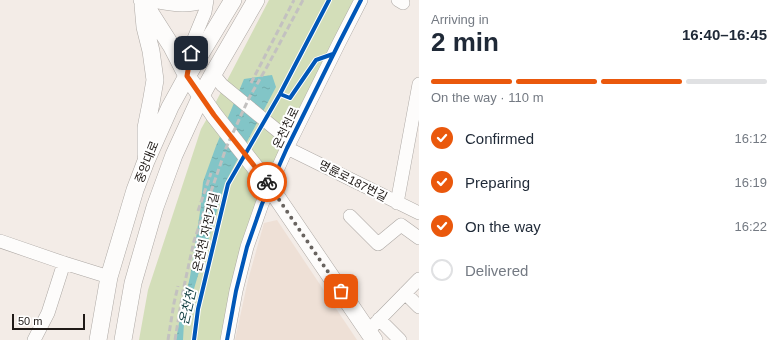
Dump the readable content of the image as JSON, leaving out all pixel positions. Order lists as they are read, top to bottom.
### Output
{
  "streets": {
    "main road": ["중앙대로"],
    "street": ["온천천로", "명륜로187번길"],
    "cycle path": ["온천천 자전거길"]
  },
  "crossings": [
    ["온천천로", "명륜로187번길"],
    ["중앙대로", "명륜로187번길"]
  ],
  "water": ["온천천"],
  "scale_bar": "50 m",
  "page": {
    "heading": ["2 min", "Arriving in", "16:40–16:45"],
    "bar": "On the way · 110 m",
    "list": [
      ["Confirmed", "16:12"],
      ["Preparing", "16:19"],
      ["On the way", "16:22"],
      "Delivered"
    ],
    "scale": "50 m"
  }
}
